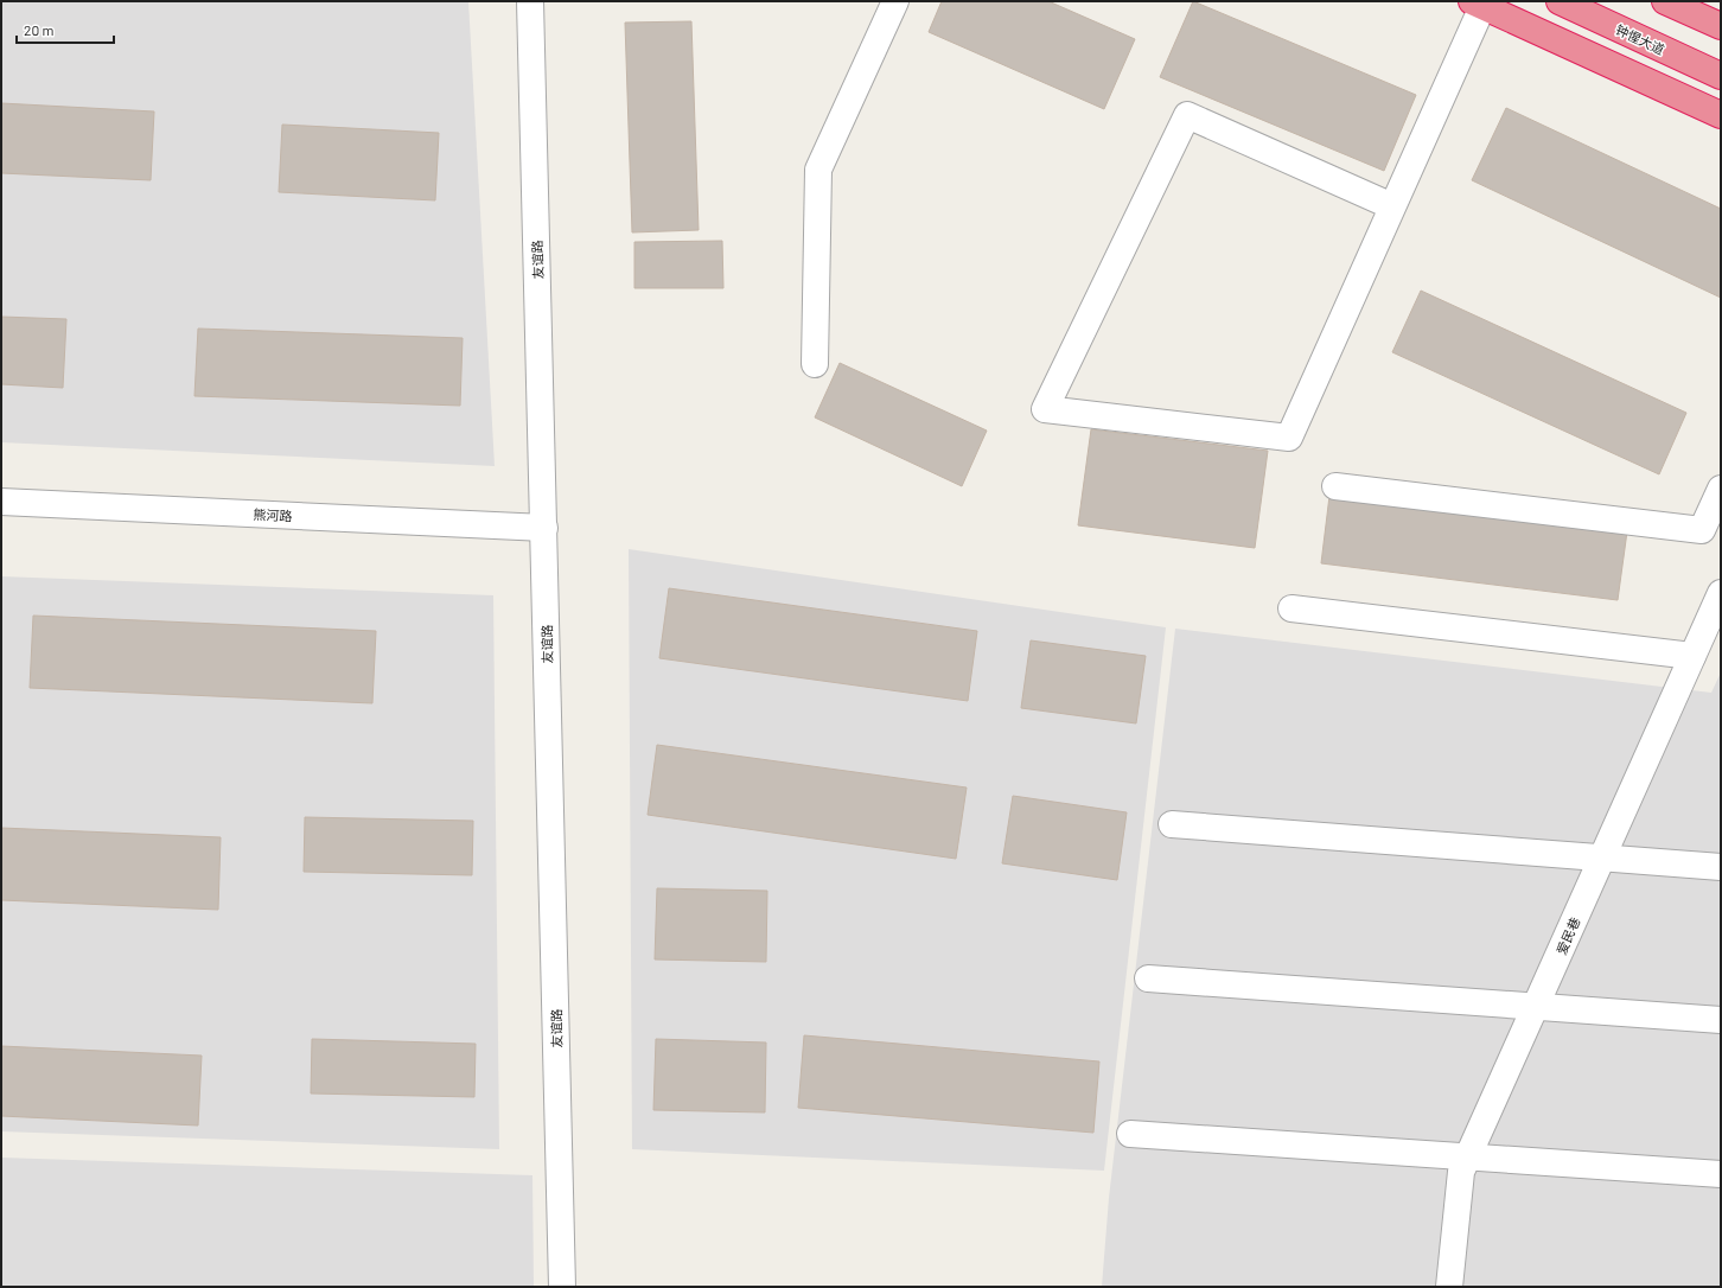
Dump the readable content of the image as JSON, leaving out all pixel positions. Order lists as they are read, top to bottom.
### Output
{
  "streets": {
    "highway": ["钟惺大道"],
    "street": ["友谊路", "熊河路", "爱民巷"]
  },
  "crossings": [
    ["友谊路", "熊河路"]
  ],
  "scale_bar": "20 m"
}
